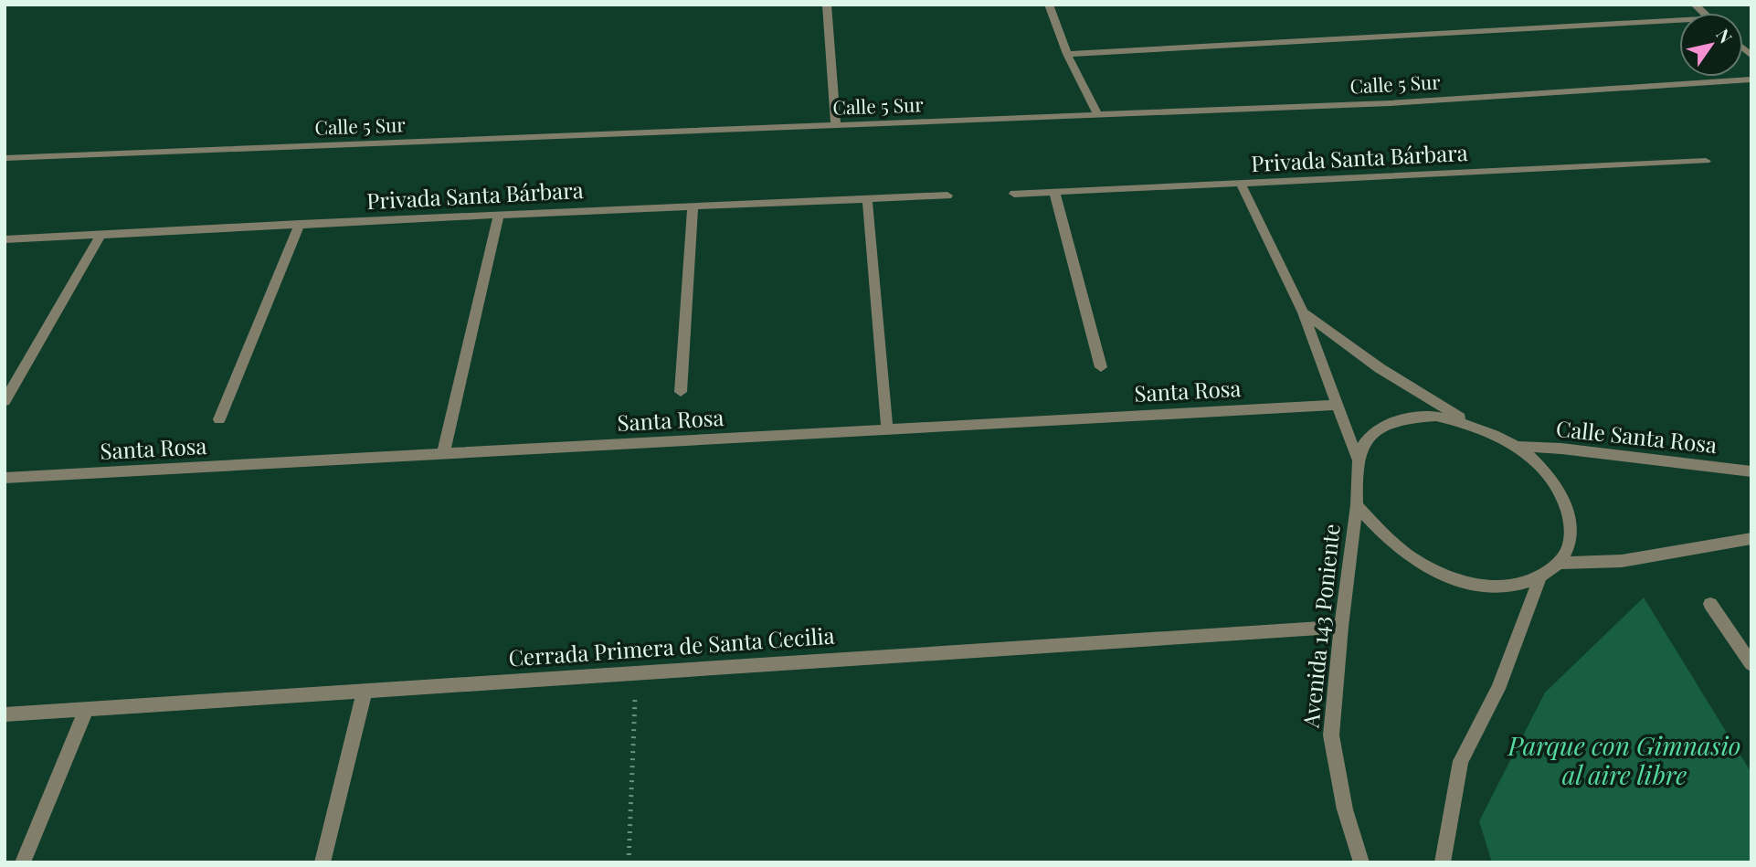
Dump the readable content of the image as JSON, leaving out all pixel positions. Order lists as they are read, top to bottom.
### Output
{
  "streets": {
    "street": [
      "Calle 5 Sur",
      "Privada Santa Bárbara",
      "Santa Rosa",
      "Calle Santa Rosa",
      "Avenida 143 Poniente",
      "Cerrada Primera de Santa Cecilia"
    ]
  },
  "crossings": [
    ["Calle Santa Rosa", "Avenida 143 Poniente"],
    ["Avenida 143 Poniente", "Cerrada Primera de Santa Cecilia"]
  ],
  "parks": ["Parque con Gimnasio al aire libre"],
  "north": "top right"
}
